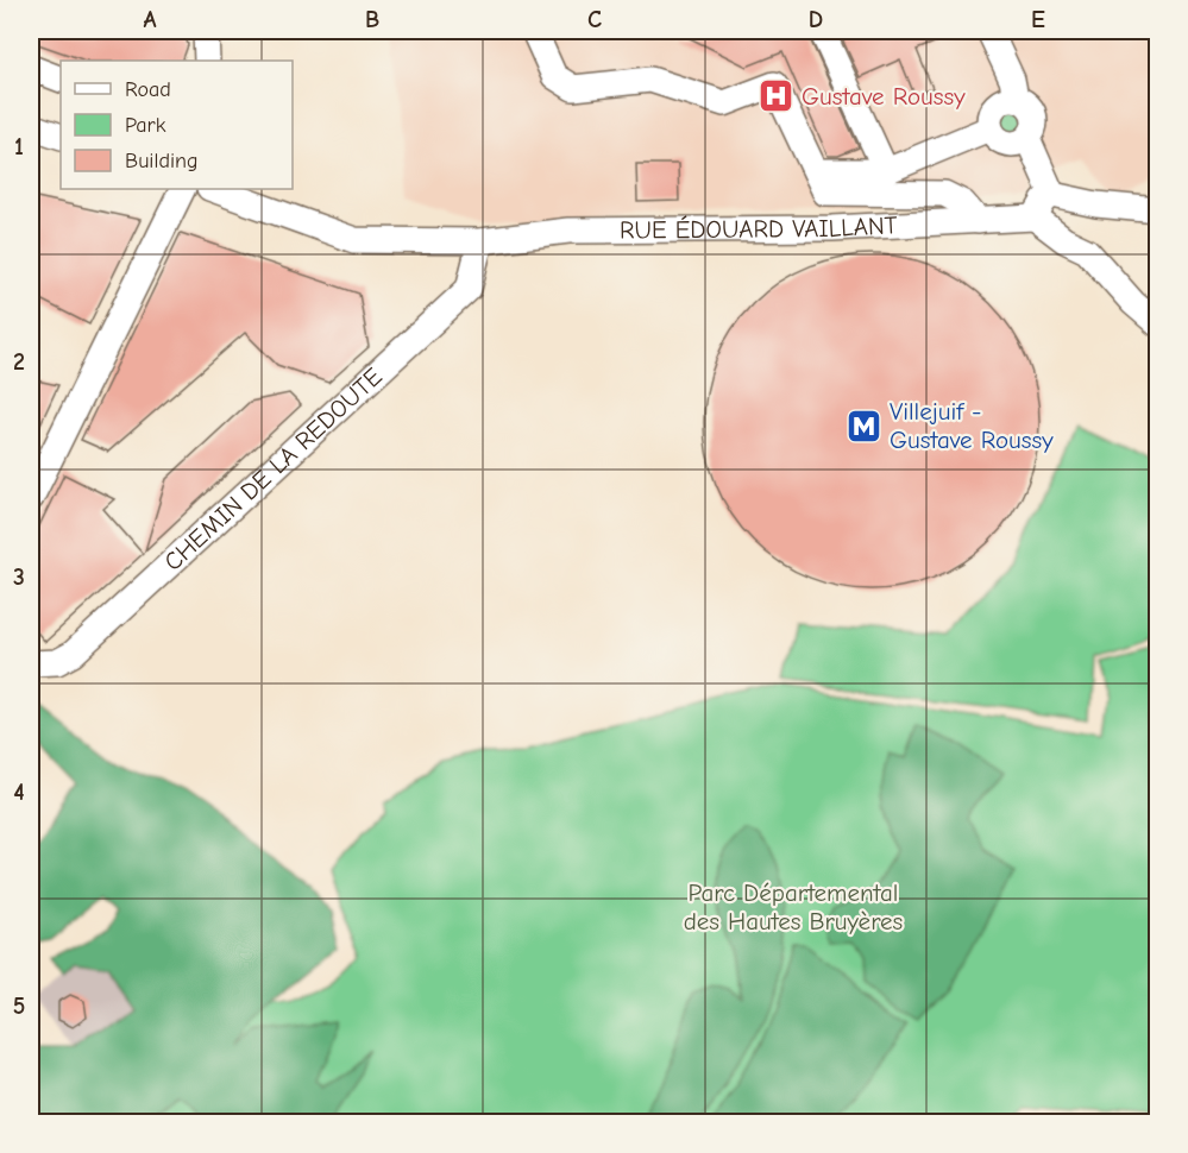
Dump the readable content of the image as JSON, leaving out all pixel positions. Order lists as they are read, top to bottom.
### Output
{
  "streets": {
    "street": ["RUE ÉDOUARD VAILLANT", "CHEMIN DE LA REDOUTE"]
  },
  "crossings": [
    ["RUE ÉDOUARD VAILLANT", "CHEMIN DE LA REDOUTE"]
  ],
  "parks": ["Parc Départemental des Hautes Bruyères"],
  "places": {
    "hospital": ["Gustave Roussy"],
    "metro station": ["Villejuif - Gustave Roussy"]
  },
  "legend": ["Road", "Park", "Building"],
  "grid": {
    "columns": [
      "A",
      "B",
      "C",
      "D",
      "E"
    ],
    "rows": [
      "1",
      "2",
      "3",
      "4",
      "5"
    ]
  }
}
